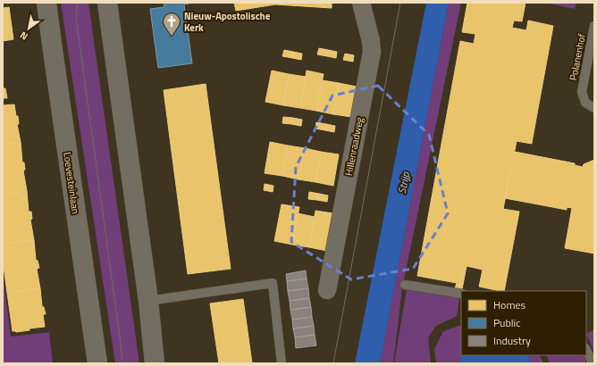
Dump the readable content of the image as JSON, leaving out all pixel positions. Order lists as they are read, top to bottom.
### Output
{
  "streets": {
    "street": ["Hillenraadweg", "Loevesteinlaan"],
    "lane": ["Polanenhof"]
  },
  "water": ["Strijp"],
  "places": {
    "church": ["Nieuw-Apostolische Kerk"]
  },
  "legend": ["Homes", "Public", "Industry"],
  "north": "bottom left"
}
